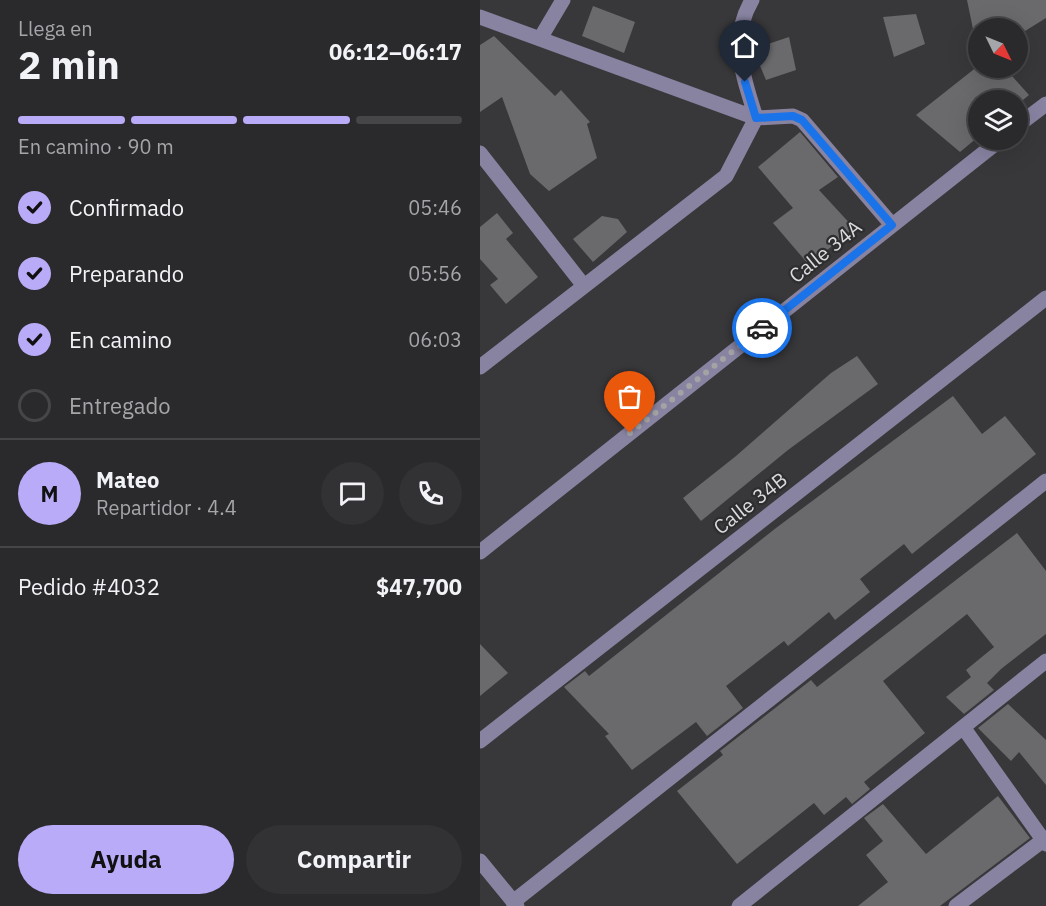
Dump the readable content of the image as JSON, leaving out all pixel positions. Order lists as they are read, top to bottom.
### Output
{
  "streets": {
    "street": ["Calle 34A", "Calle 34B"]
  },
  "north": "bottom right",
  "page": {
    "heading": ["2 min", "Llega en", "06:12–06:17"],
    "panel": [
      "Mateo",
      "Repartidor · 4.4",
      "Pedido #4032",
      "$47,700"
    ],
    "bar": "En camino · 90 m",
    "list": [
      ["Confirmado", "05:46"],
      ["Preparando", "05:56"],
      ["En camino", "06:03"],
      "Entregado"
    ],
    "round": "M",
    "buttons": ["Ayuda", "Compartir"]
  }
}
